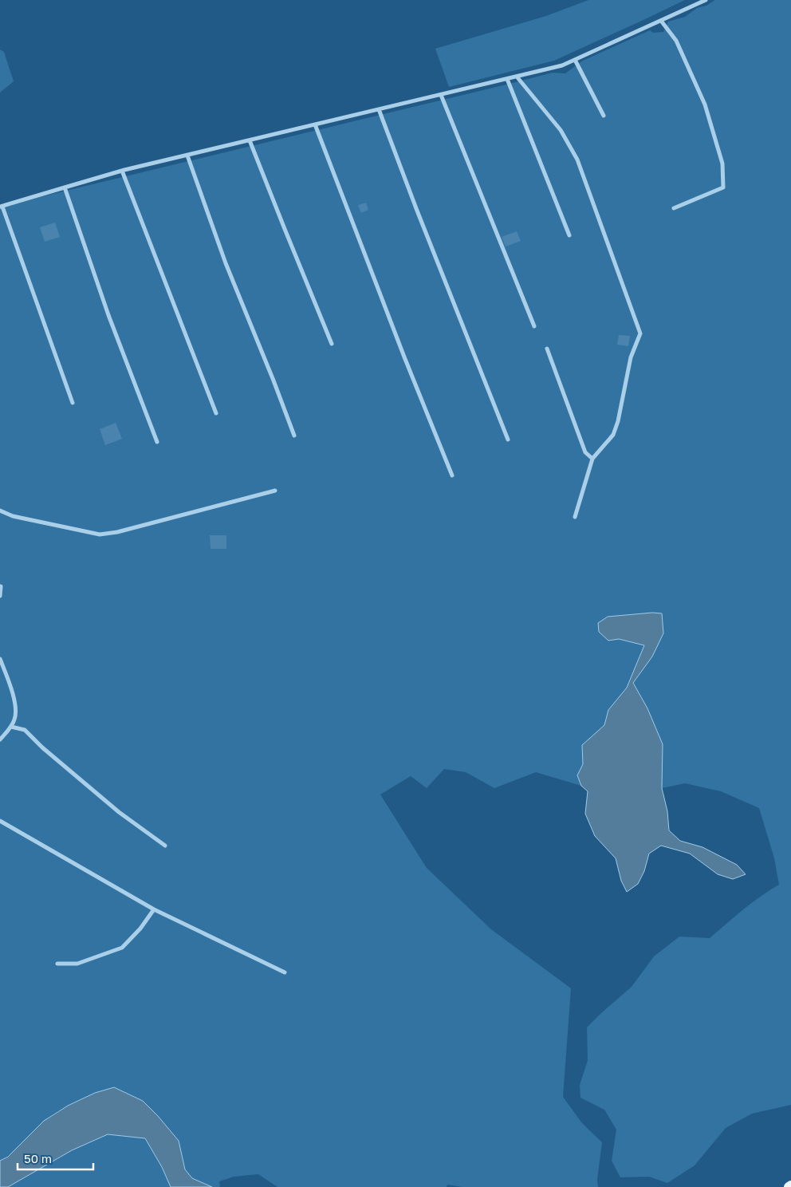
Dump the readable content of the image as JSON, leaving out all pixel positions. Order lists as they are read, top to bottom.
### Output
{
  "scale_bar": "50 m"
}
